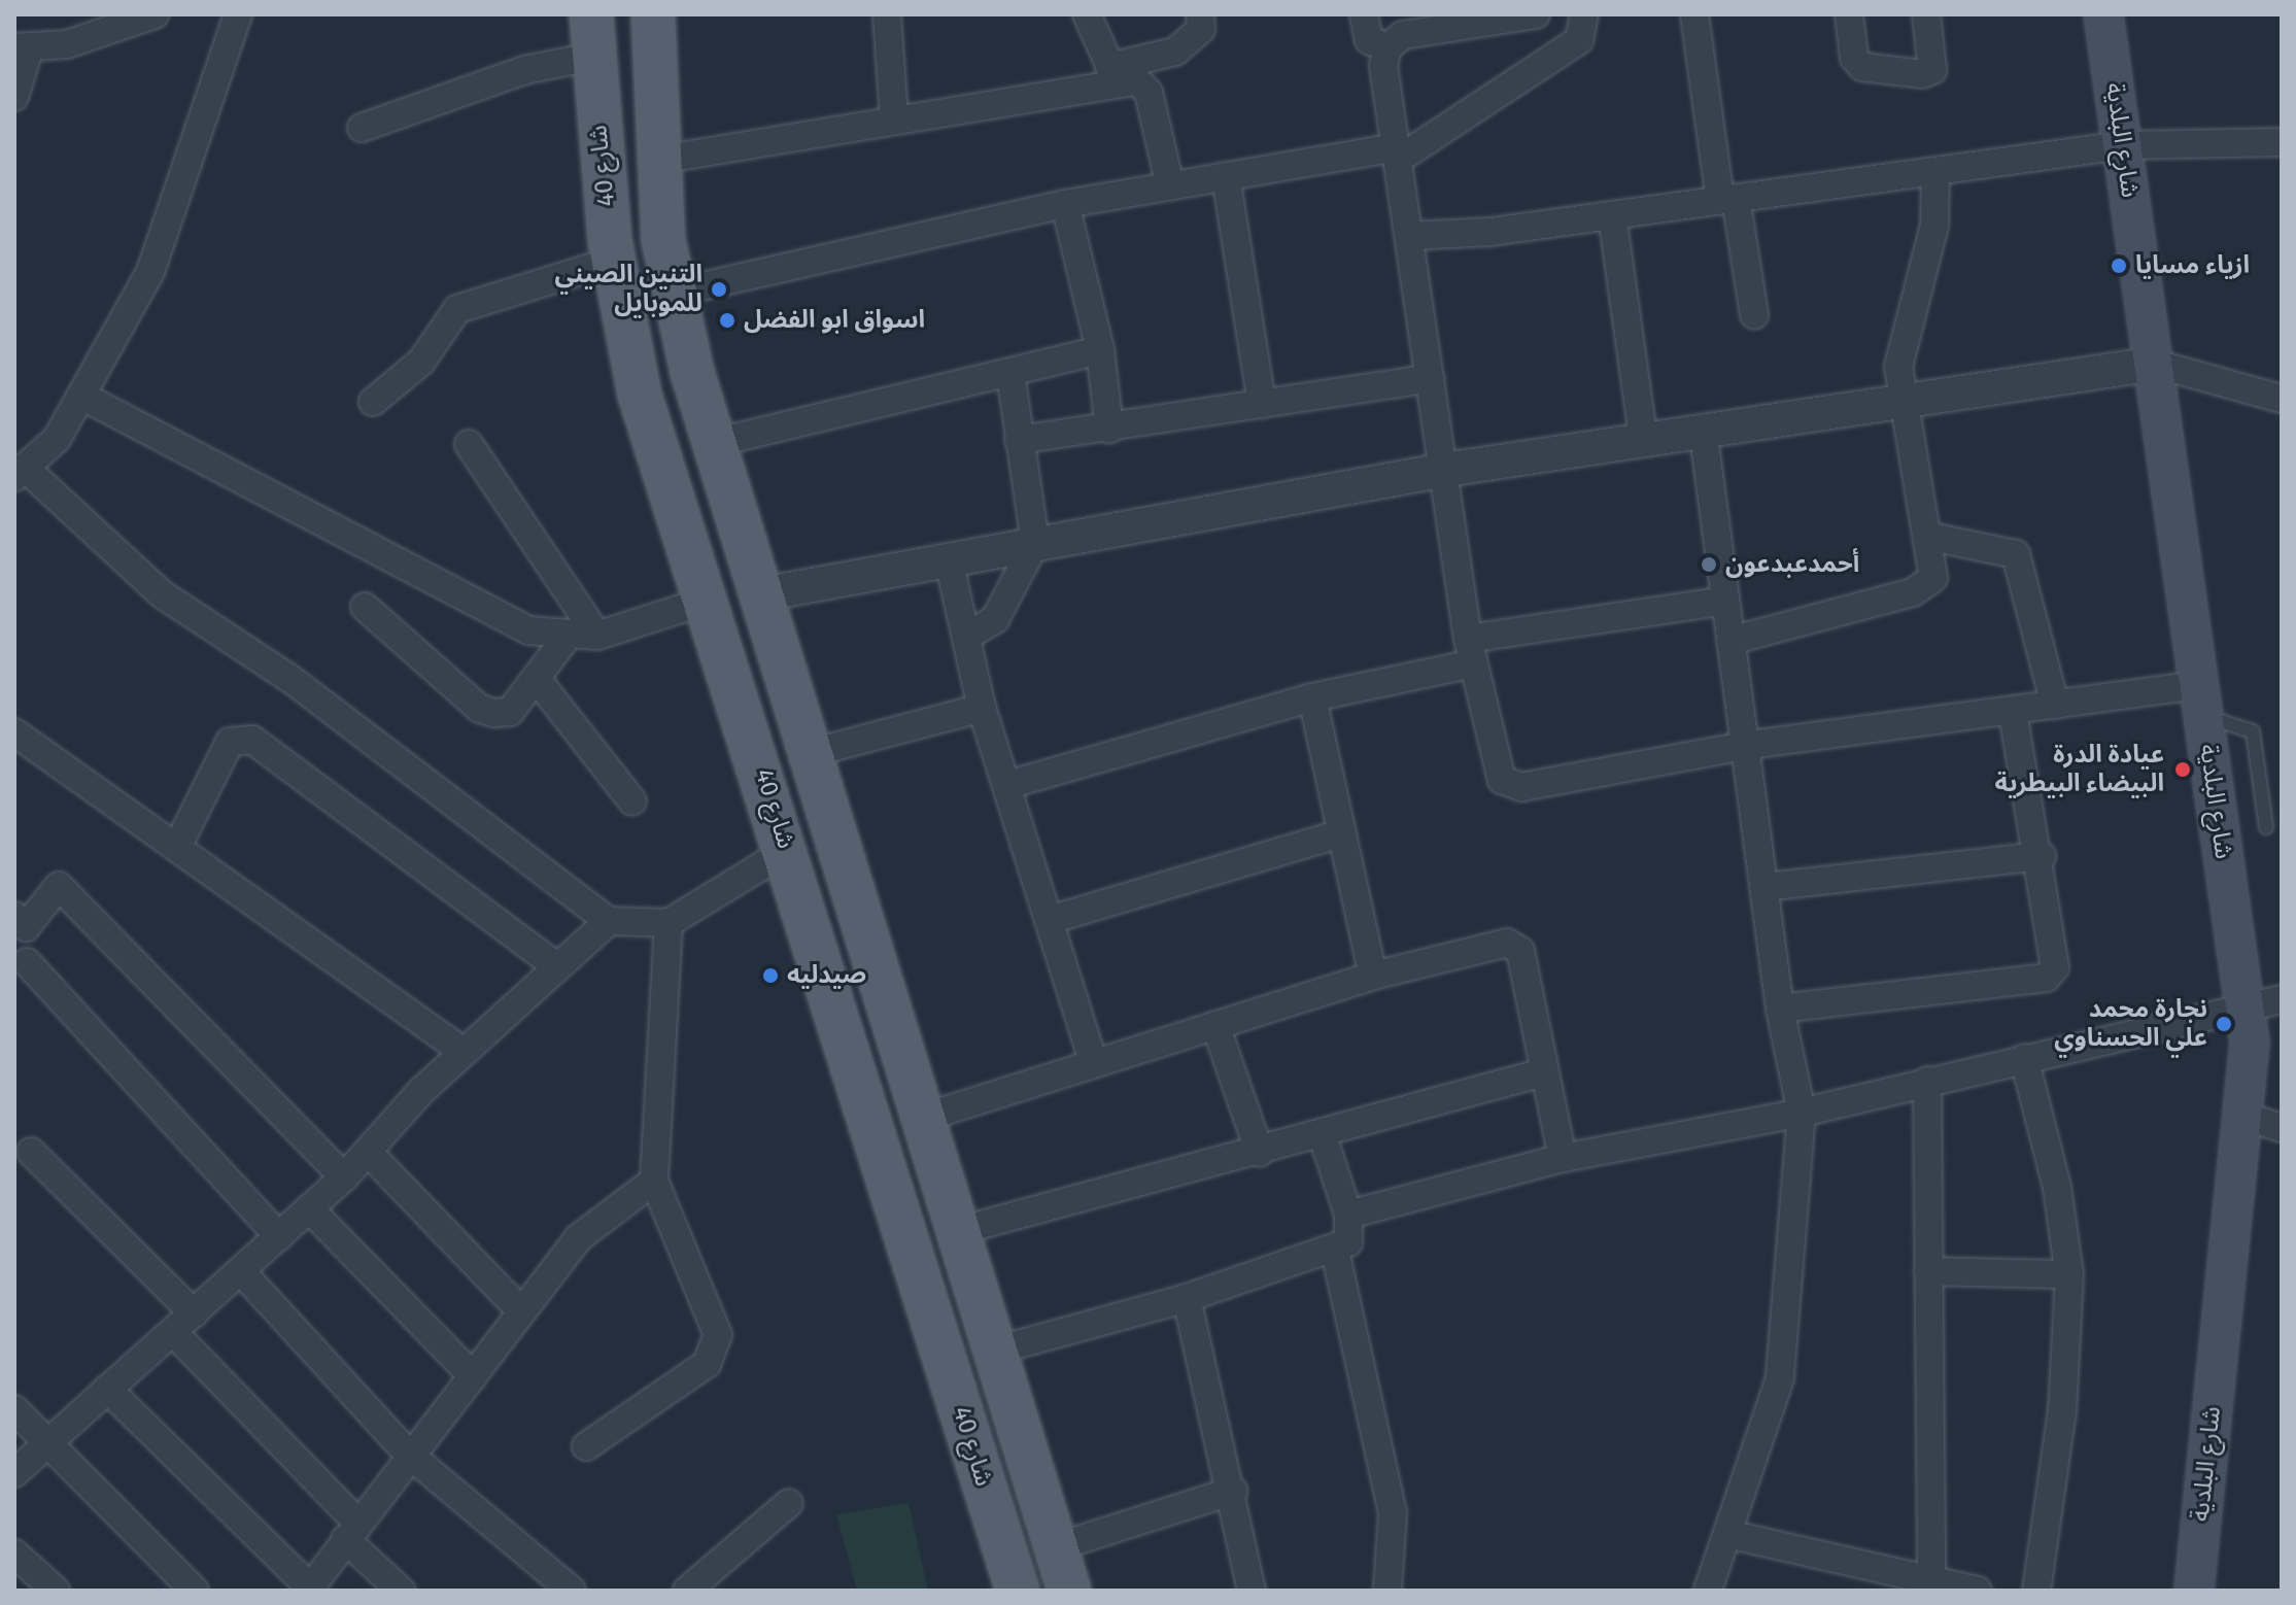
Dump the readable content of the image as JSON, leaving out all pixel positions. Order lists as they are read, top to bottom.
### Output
{
  "streets": {
    "main road": ["شارع البلدية", "شارع 40"]
  },
  "places": [
    "ازياء مسايا",
    "التنين الصيني للموبايل",
    "اسواق ابو الفضل",
    "أحمدعبدعون",
    "عيادة الدرة البيضاء البيطرية",
    "صيدليه",
    "نجارة محمد علي الحسناوي"
  ]
}
